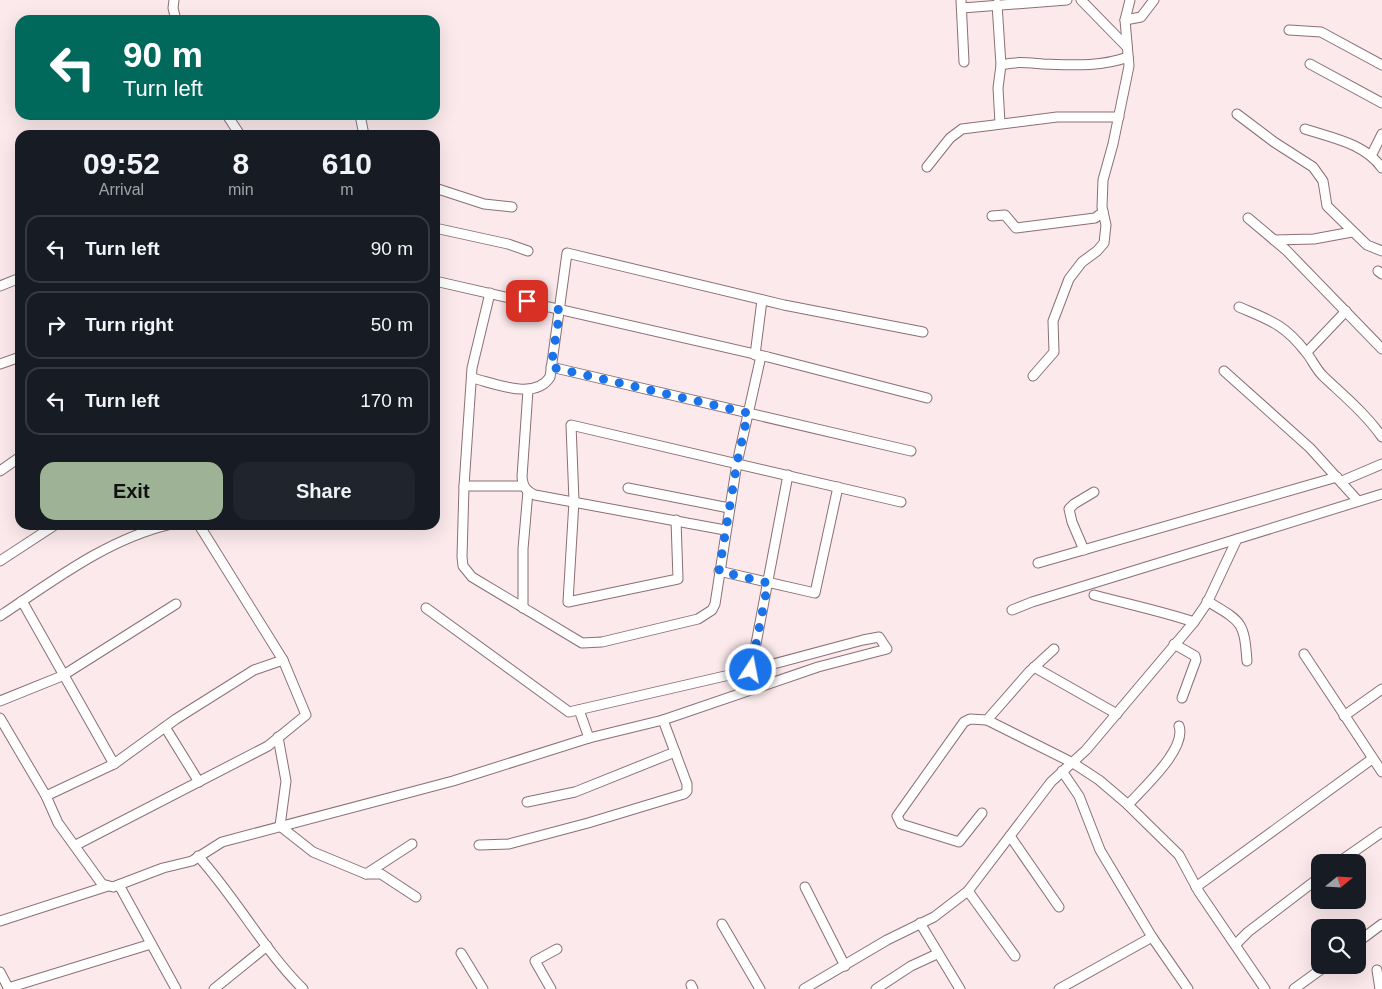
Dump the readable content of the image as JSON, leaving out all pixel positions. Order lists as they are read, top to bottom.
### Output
{
  "north": "right",
  "page": {
    "turn": ["90 m", "Turn left"],
    "eta": [
      "09:52",
      "Arrival",
      "8",
      "min",
      "610",
      "m"
    ],
    "list": [
      {
        "name": "Turn left",
        "value": "90 m"
      },
      {
        "name": "Turn right",
        "value": "50 m"
      },
      {
        "name": "Turn left",
        "value": "170 m"
      }
    ],
    "buttons": ["Exit", "Share"]
  }
}
